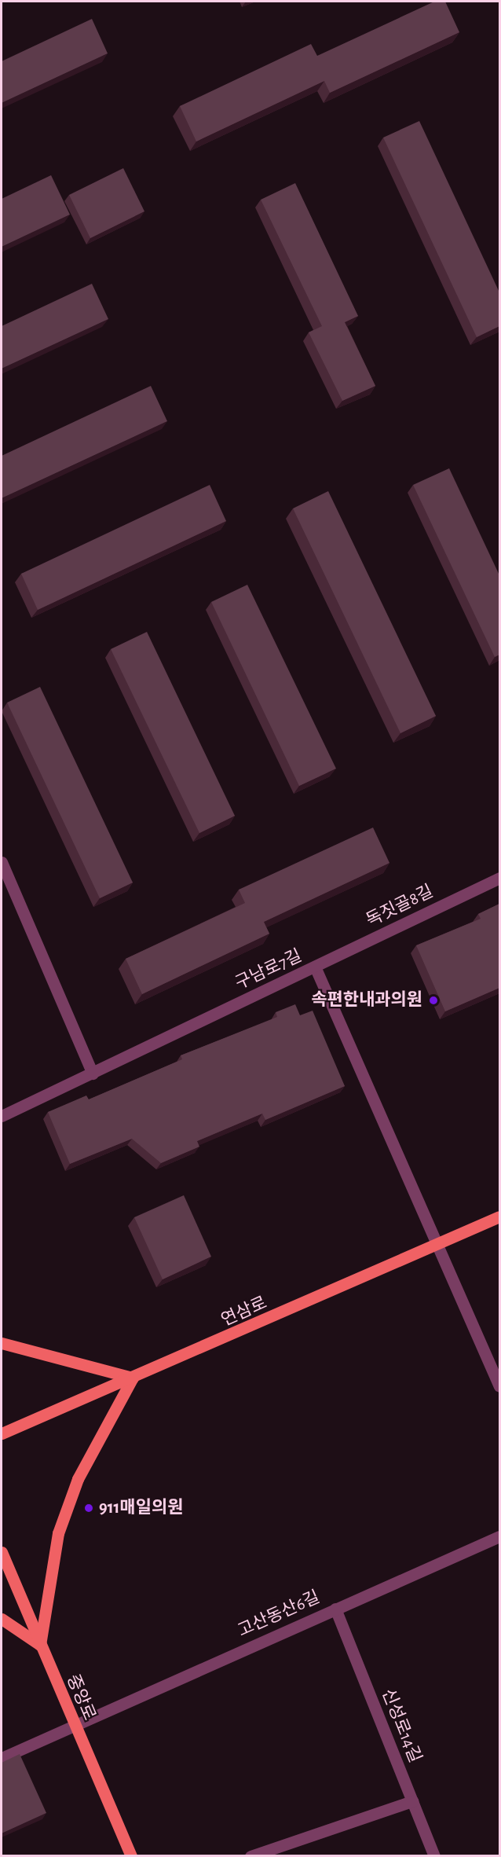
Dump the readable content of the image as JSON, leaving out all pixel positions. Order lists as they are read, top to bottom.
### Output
{
  "streets": {
    "main road": ["연삼로", "중앙로"],
    "street": [
      "독짓골8길",
      "구남로7길",
      "고산동산6길",
      "신성로14길"
    ]
  },
  "crossings": [
    ["독짓골8길", "구남로7길"],
    ["구남로7길", "연삼로"],
    ["고산동산6길", "중앙로"],
    ["고산동산6길", "신성로14길"]
  ],
  "places": ["속편한내과의원", "911매일의원"]
}
